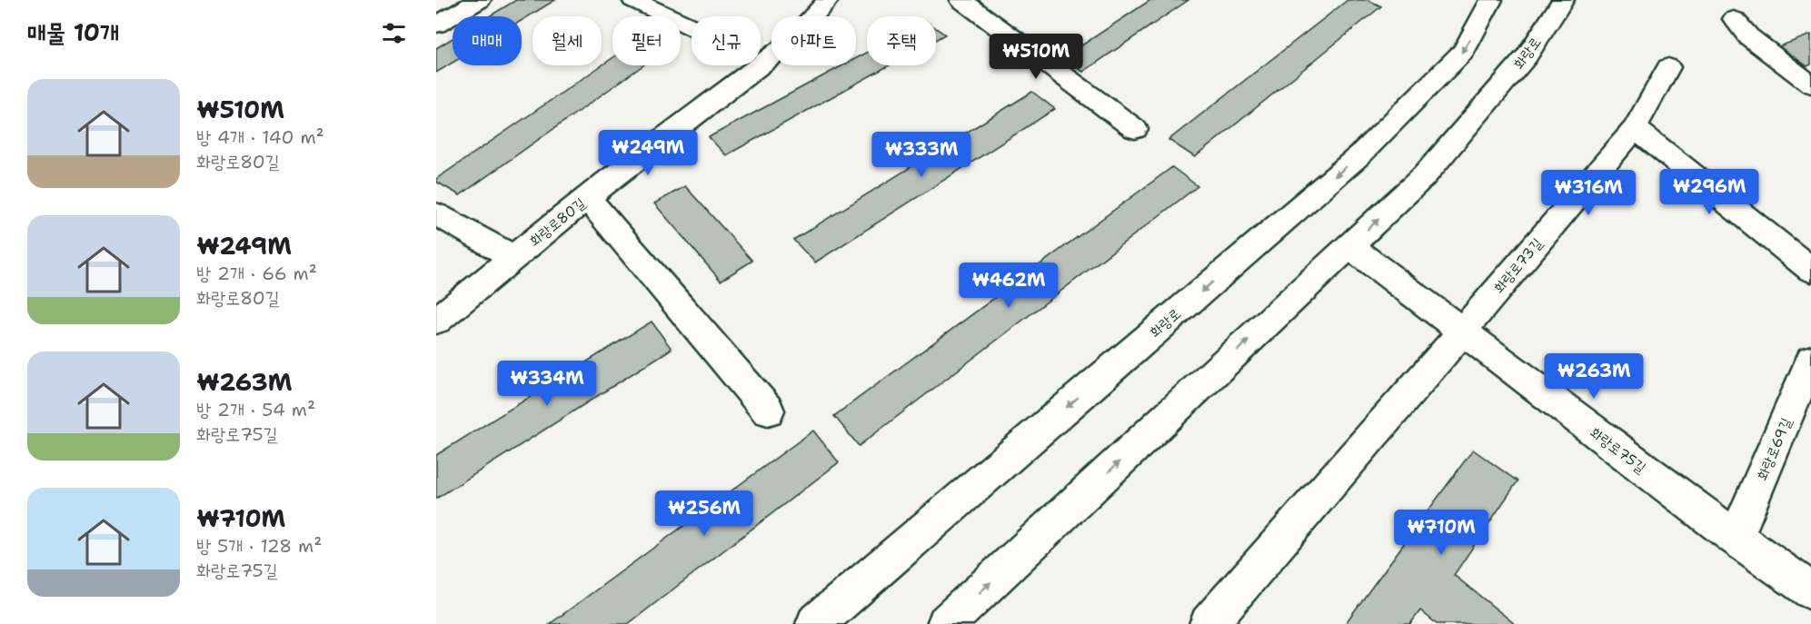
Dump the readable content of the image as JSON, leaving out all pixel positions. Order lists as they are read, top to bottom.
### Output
{
  "streets": {
    "street": [
      "화랑로",
      "화랑로80길",
      "화랑로73길",
      "화랑로69길",
      "화랑로75길"
    ]
  },
  "crossings": [
    ["화랑로", "화랑로75길"],
    ["화랑로73길", "화랑로75길"],
    ["화랑로69길", "화랑로75길"]
  ],
  "page": {
    "heading": "매물 10개",
    "chip": [
      "매매",
      "월세",
      "필터",
      "신규",
      "아파트",
      "주택"
    ],
    "price": [
      "₩510M",
      "₩249M",
      "₩333M",
      "₩296M",
      "₩316M",
      "₩462M",
      "₩263M",
      "₩334M",
      "₩256M",
      "₩710M"
    ],
    "list": [
      {
        "name": "₩510M",
        "note": "방 4개 · 140 m² · 화랑로80길"
      },
      {
        "name": "₩249M",
        "note": "방 2개 · 66 m² · 화랑로80길"
      },
      {
        "name": "₩263M",
        "note": "방 2개 · 54 m² · 화랑로75길"
      },
      {
        "name": "₩710M",
        "note": "방 5개 · 128 m² · 화랑로75길"
      }
    ]
  }
}
